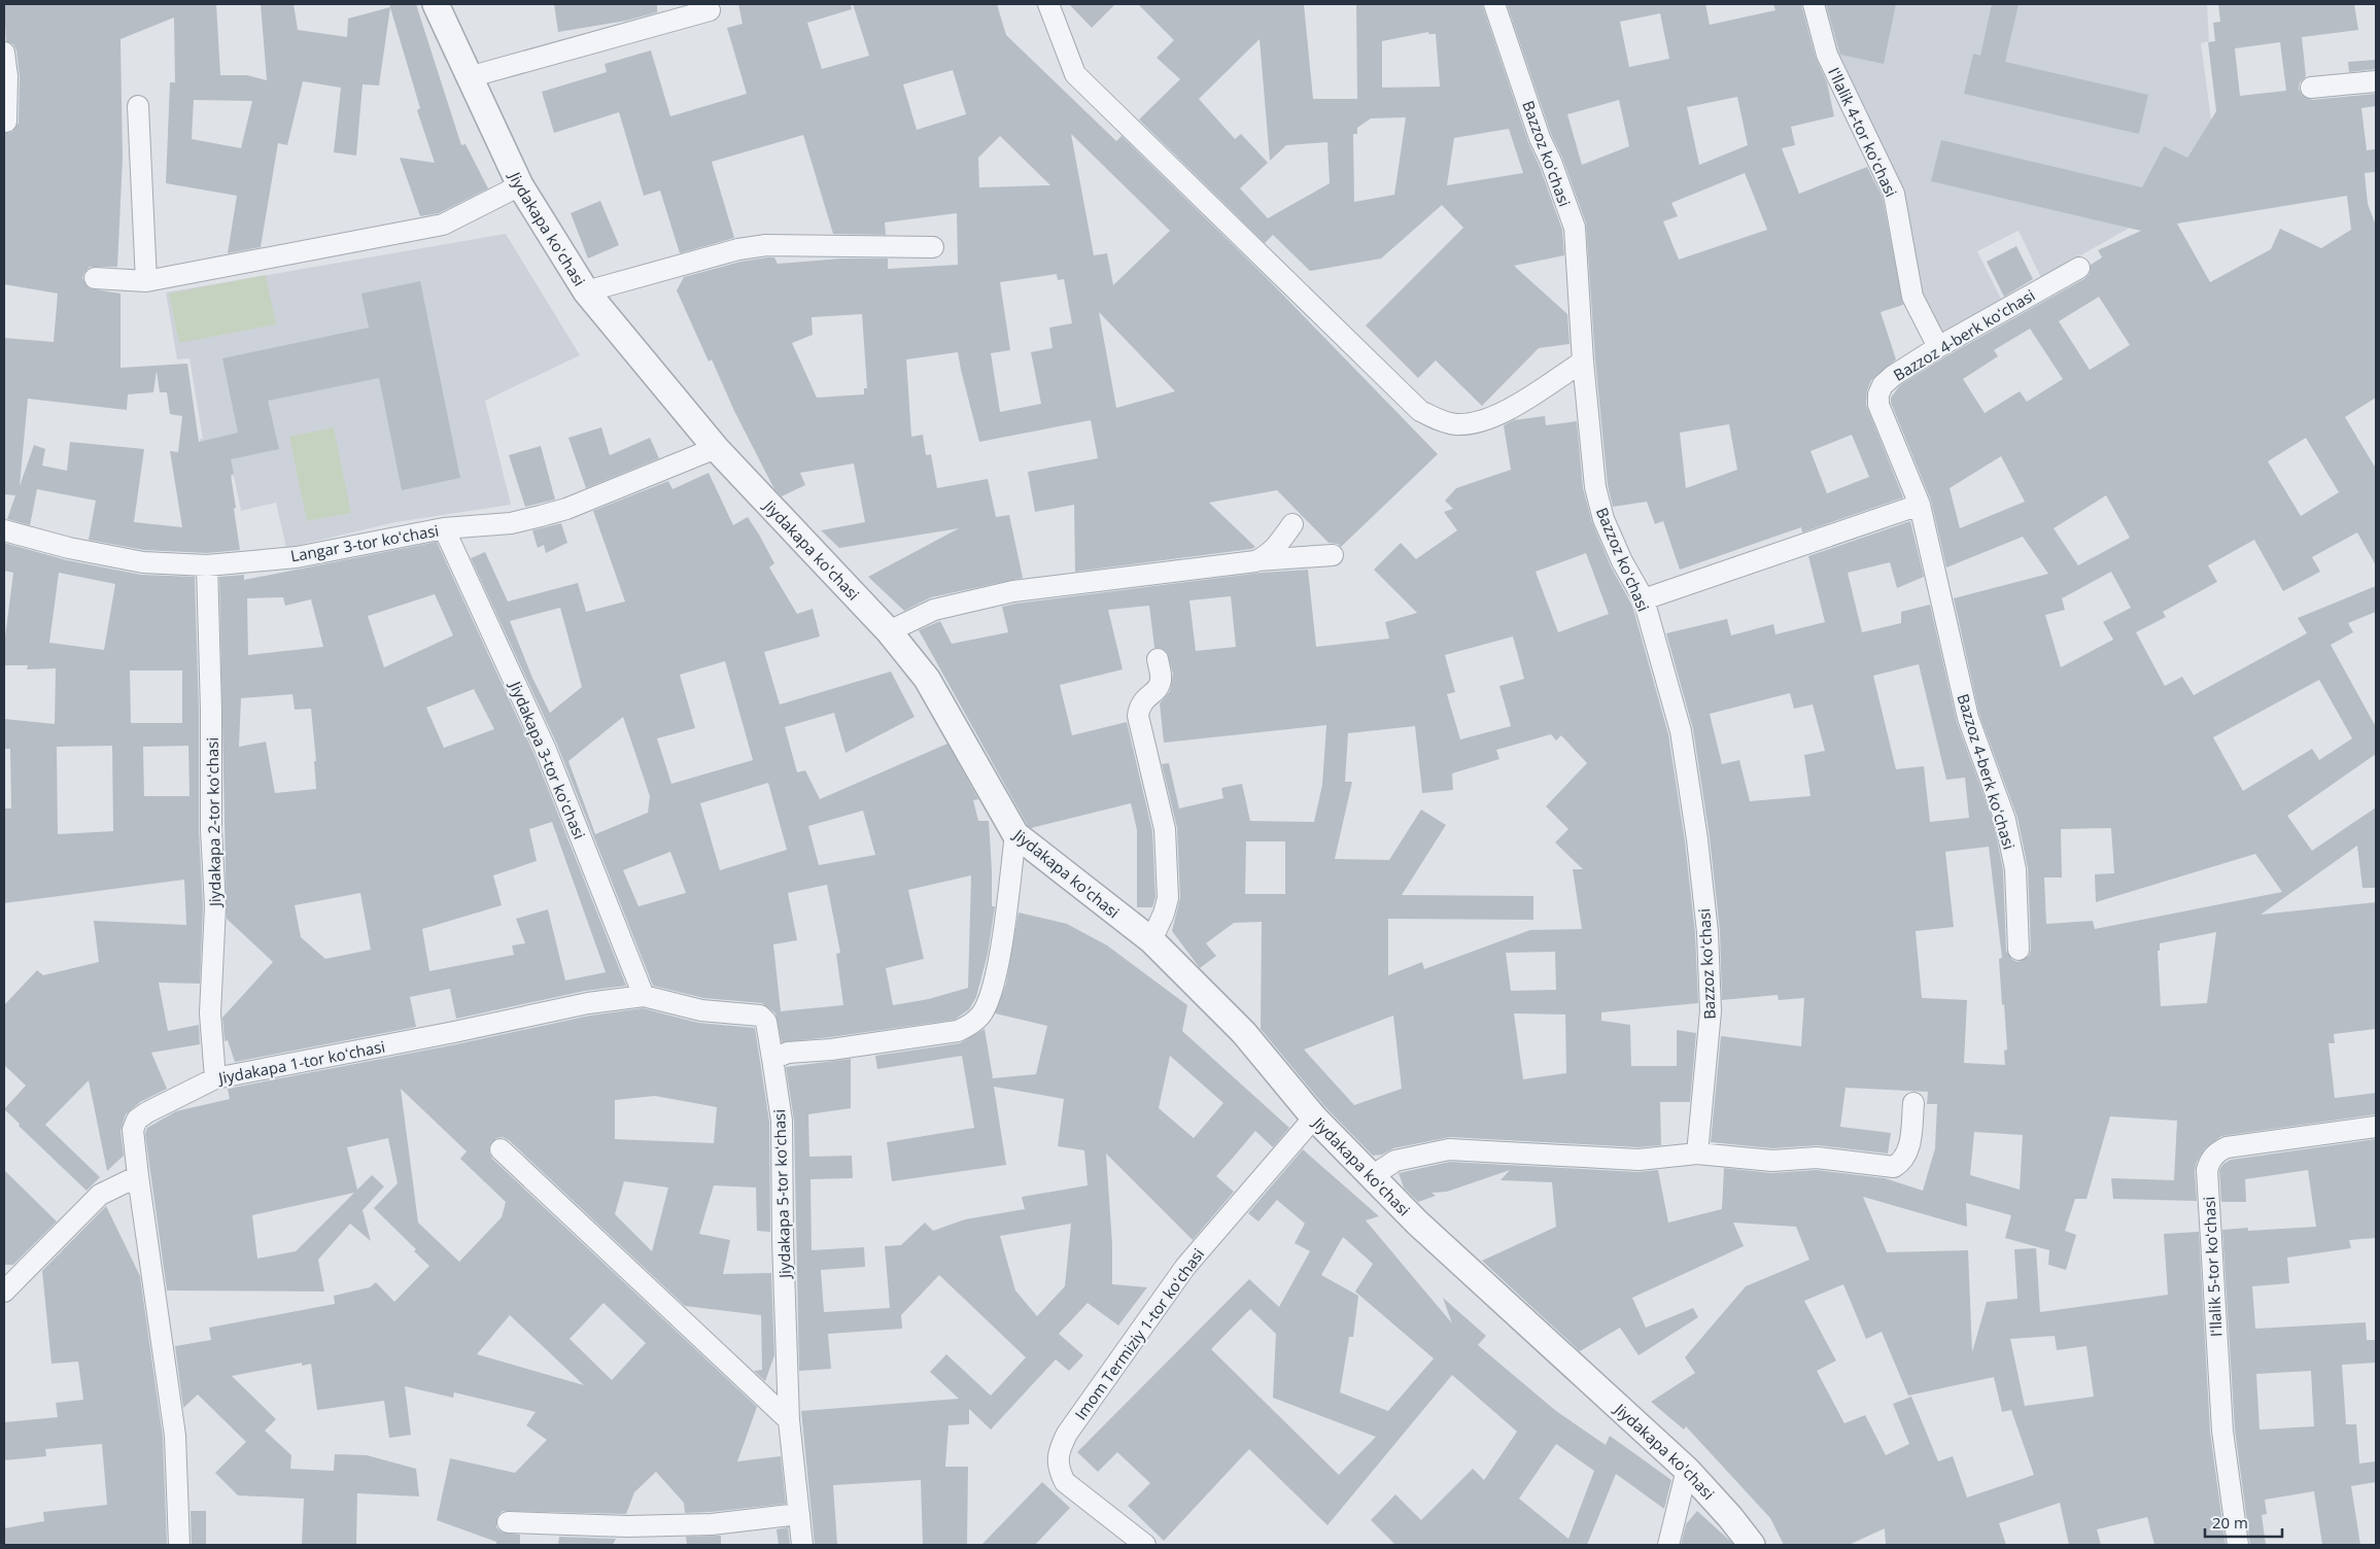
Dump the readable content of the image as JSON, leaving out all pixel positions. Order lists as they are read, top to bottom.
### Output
{
  "streets": {
    "street": [
      "Iʻllalik 4-tor koʻchasi",
      "Bazzoz koʻchasi",
      "Jiydakapa ko'chasi",
      "Bazzoz 4-berk koʻchasi",
      "Langar 3-tor koʻchasi",
      "Jiydakapa 3-tor koʻchasi",
      "Jiydakapa 2-tor koʻchasi",
      "Jiydakapa 1-tor koʻchasi",
      "Jiydakapa 5-tor koʻchasi",
      "Iʻllalik 5-tor koʻchasi",
      "Imom Termiziy 1-tor koʻchasi"
    ]
  },
  "crossings": [
    ["Iʻllalik 4-tor koʻchasi", "Bazzoz 4-berk koʻchasi"],
    ["Jiydakapa ko'chasi", "Langar 3-tor koʻchasi"],
    ["Jiydakapa ko'chasi", "Imom Termiziy 1-tor koʻchasi"],
    ["Langar 3-tor koʻchasi", "Jiydakapa 3-tor koʻchasi"],
    ["Langar 3-tor koʻchasi", "Jiydakapa 2-tor koʻchasi"],
    ["Jiydakapa 3-tor koʻchasi", "Jiydakapa 1-tor koʻchasi"],
    ["Jiydakapa 2-tor koʻchasi", "Jiydakapa 1-tor koʻchasi"],
    ["Jiydakapa 1-tor koʻchasi", "Jiydakapa 5-tor koʻchasi"]
  ],
  "scale_bar": "20 m"
}
